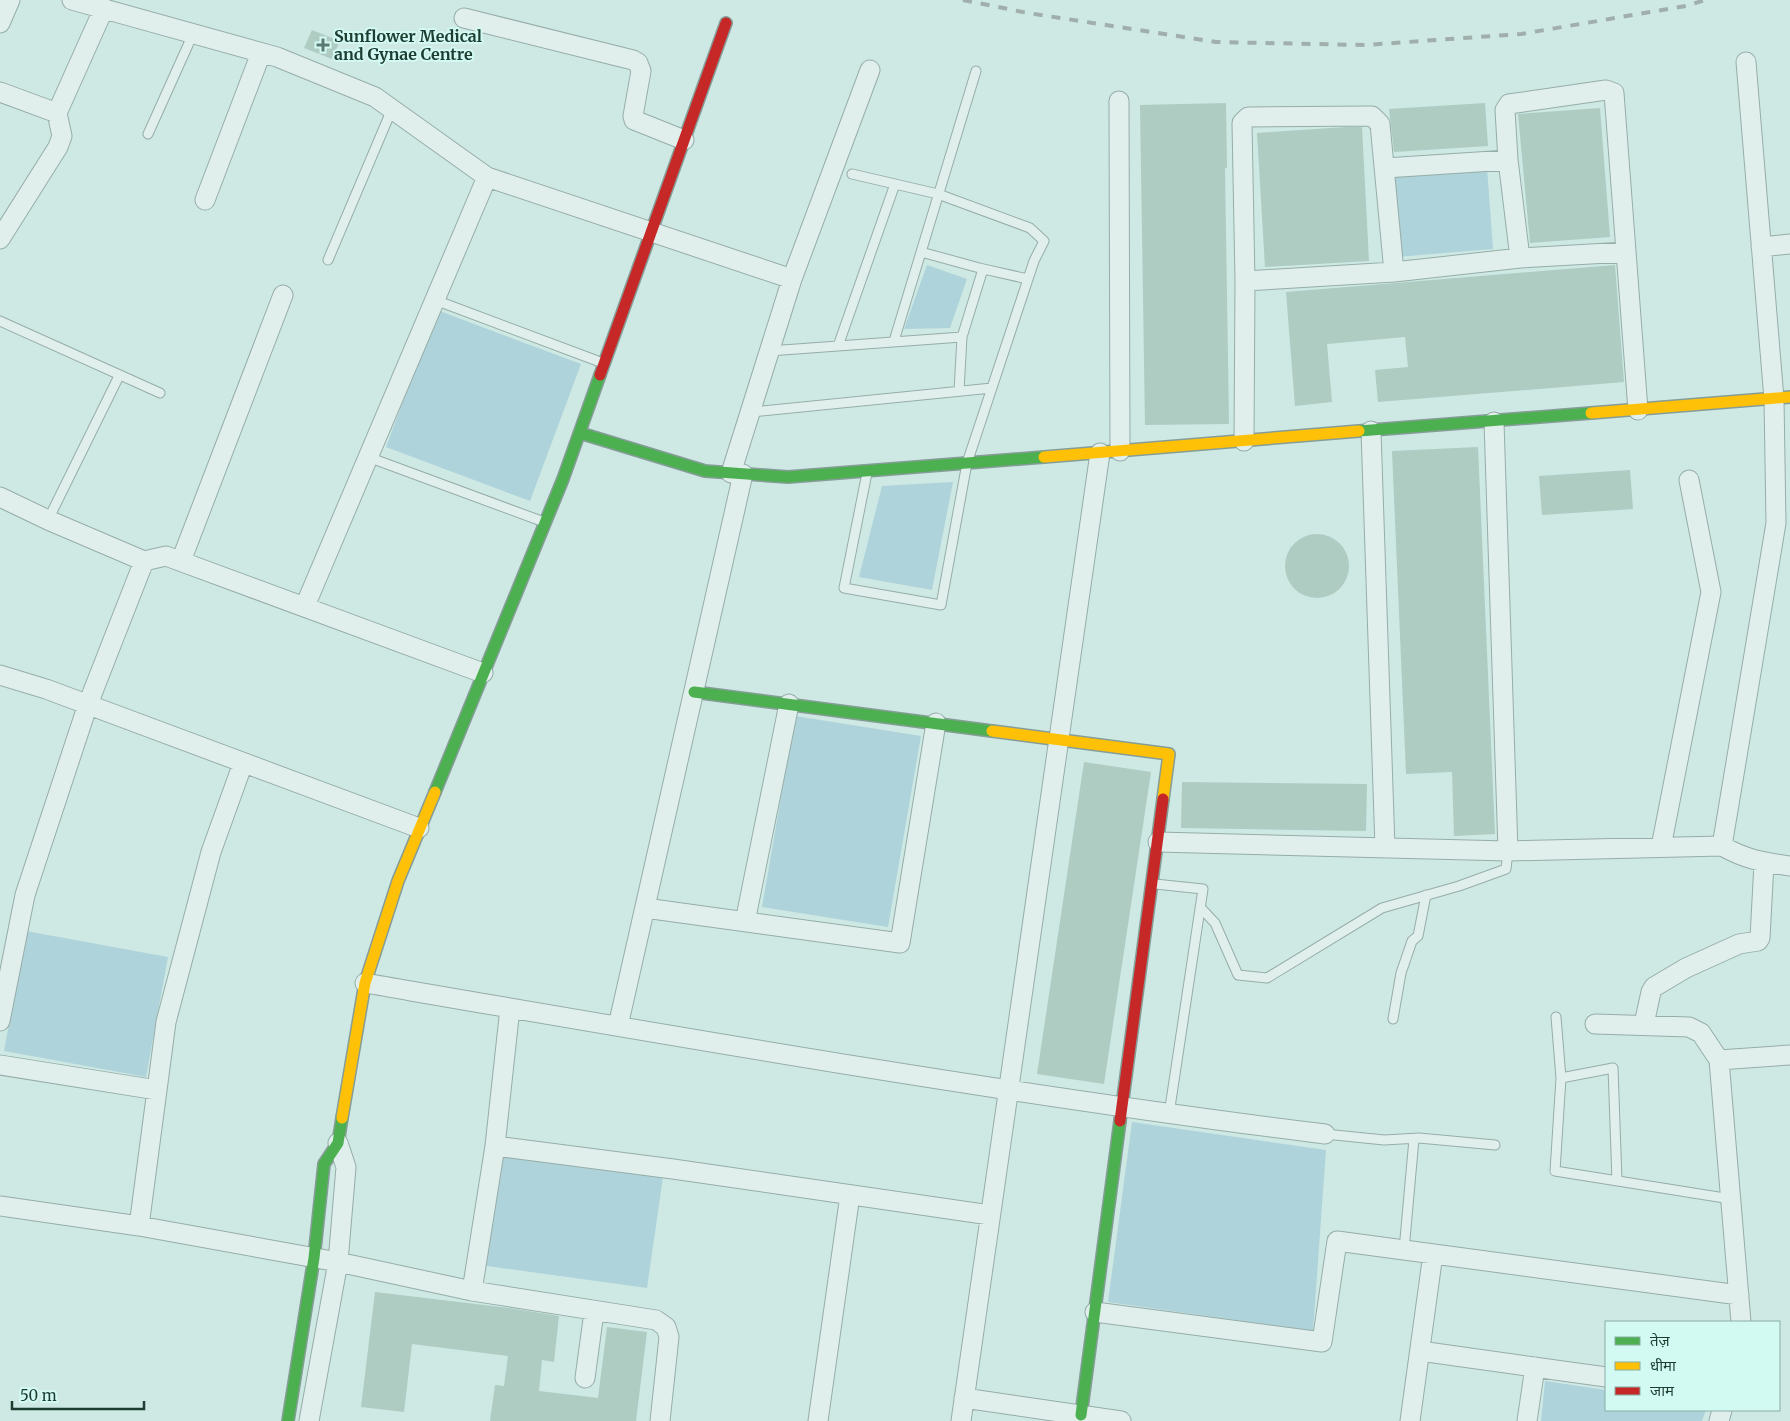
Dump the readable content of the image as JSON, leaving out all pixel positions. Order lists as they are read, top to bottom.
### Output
{
  "places": {
    "health": ["Sunflower Medical and Gynae Centre"]
  },
  "legend": ["तेज़", "धीमा", "जाम"],
  "scale_bar": "50 m"
}
